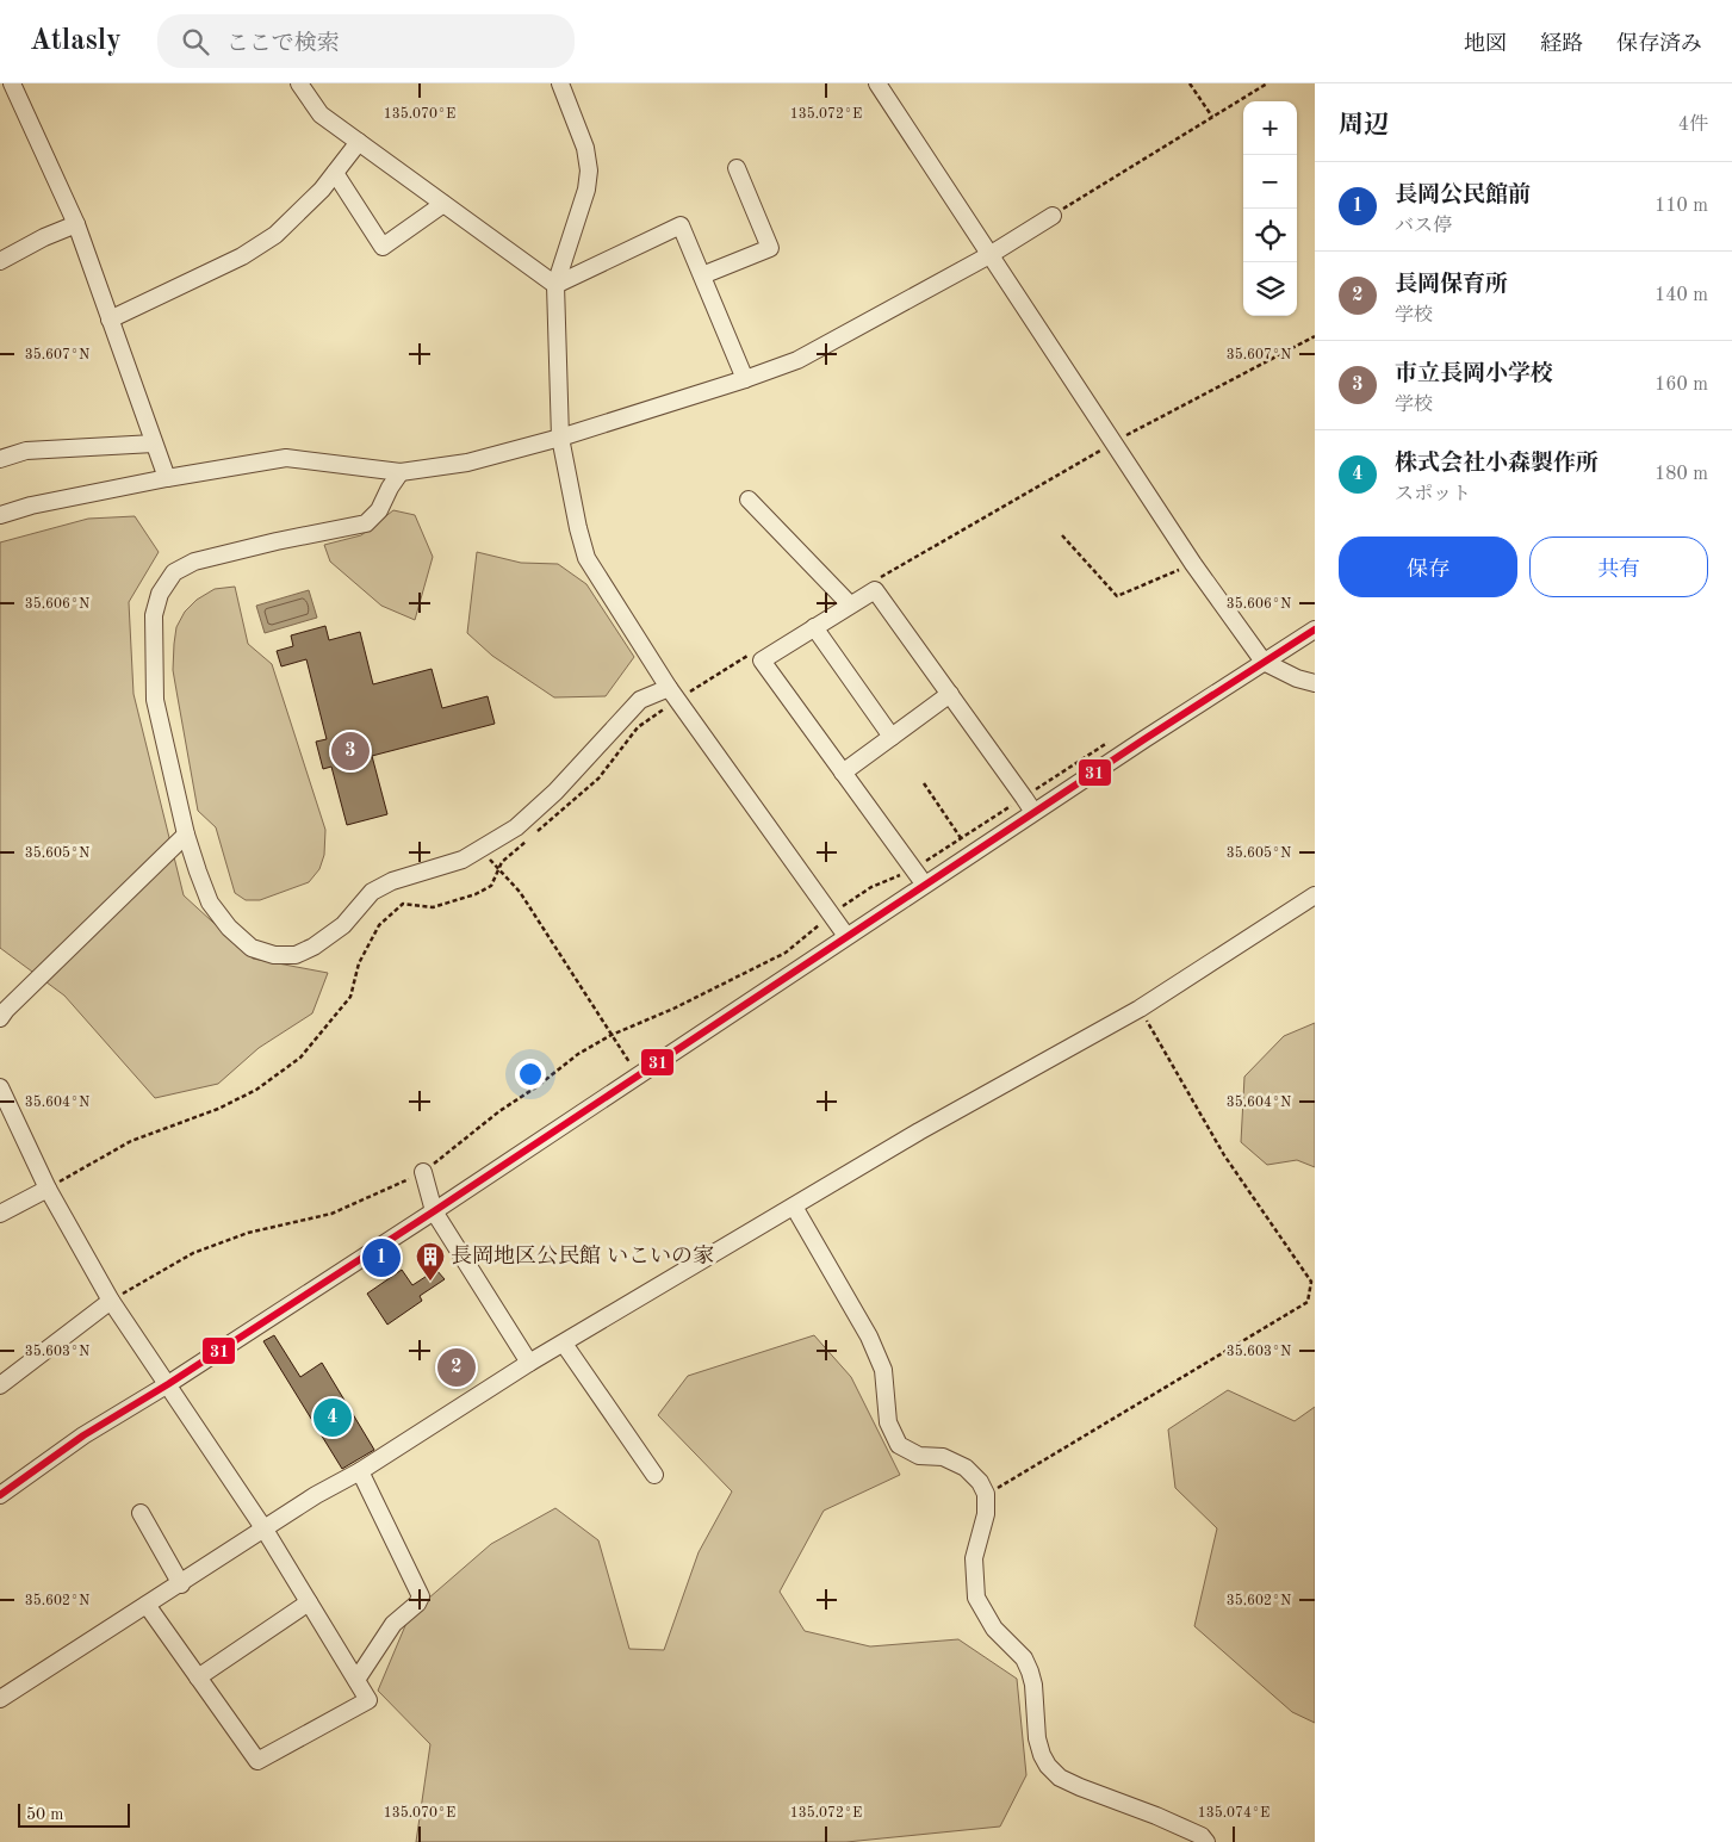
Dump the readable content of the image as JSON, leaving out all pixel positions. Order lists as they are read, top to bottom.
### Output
{
  "places": {
    "building": ["長岡地区公民館 いこいの家"]
  },
  "lines": ["transit line 31"],
  "scale_bar": "50 m",
  "page": {
    "header": "Atlasly",
    "search": "ここで検索",
    "nav": ["地図", "経路", "保存済み"],
    "heading": ["周辺", "4件"],
    "map_buttons": ["+", "−"],
    "list": [
      {
        "mark": "1",
        "name": "長岡公民館前",
        "note": "バス停",
        "value": "110 m"
      },
      {
        "mark": "2",
        "name": "長岡保育所",
        "note": "学校",
        "value": "140 m"
      },
      {
        "mark": "3",
        "name": "市立長岡小学校",
        "note": "学校",
        "value": "160 m"
      },
      {
        "mark": "4",
        "name": "株式会社小森製作所",
        "note": "スポット",
        "value": "180 m"
      }
    ],
    "buttons": ["保存", "共有"],
    "pins": [
      "3",
      "1",
      "2",
      "4"
    ],
    "scale": "50 m"
  },
  "coordinates": [
    "135.070°E",
    "135.072°E",
    "35.607°N",
    "35.606°N",
    "35.605°N",
    "35.604°N",
    "35.603°N",
    "35.602°N",
    "135.074°E"
  ]
}
